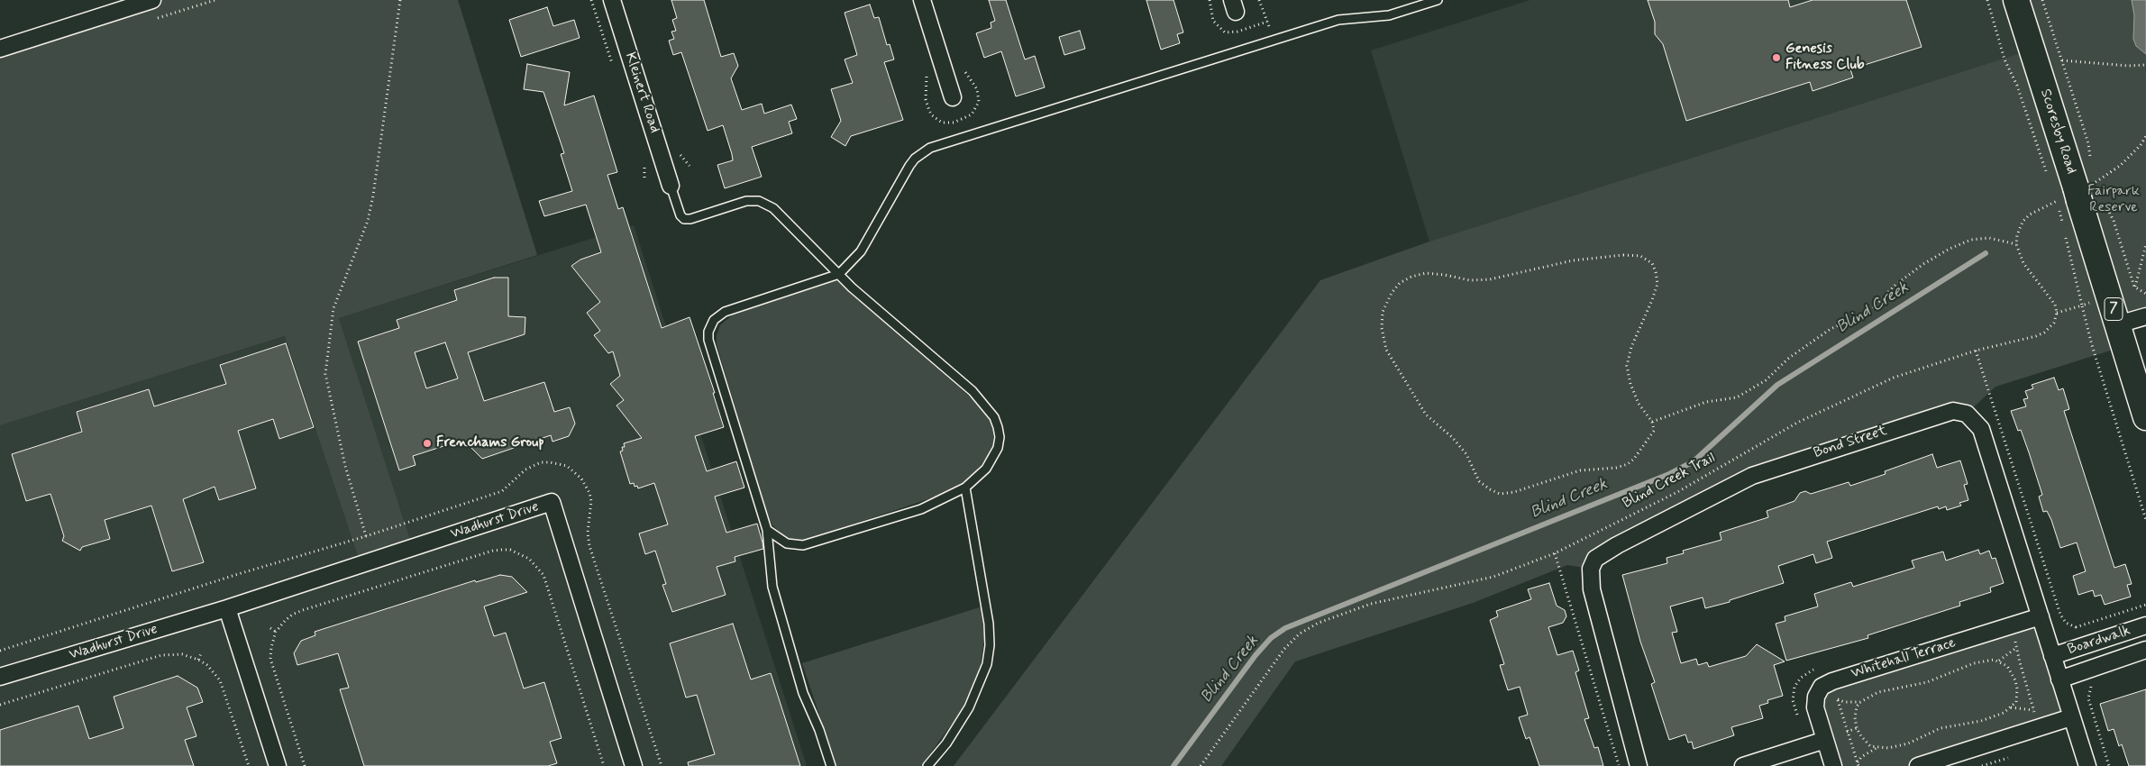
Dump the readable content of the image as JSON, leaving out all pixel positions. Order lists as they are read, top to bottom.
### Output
{
  "streets": {
    "main road": ["Scoresby Road", "7"],
    "street": [
      "Kleinert Road",
      "Bond Street",
      "Wadhurst Drive",
      "Boardwalk",
      "Whitehall Terrace"
    ],
    "path": ["Blind Creek Trail"]
  },
  "crossings": [
    ["Bond Street", "Boardwalk"],
    ["Bond Street", "Whitehall Terrace"]
  ],
  "water": ["Blind Creek"],
  "parks": ["Fairpark Reserve"],
  "places": ["Genesis Fitness Club", "Frenchams Group"]
}
